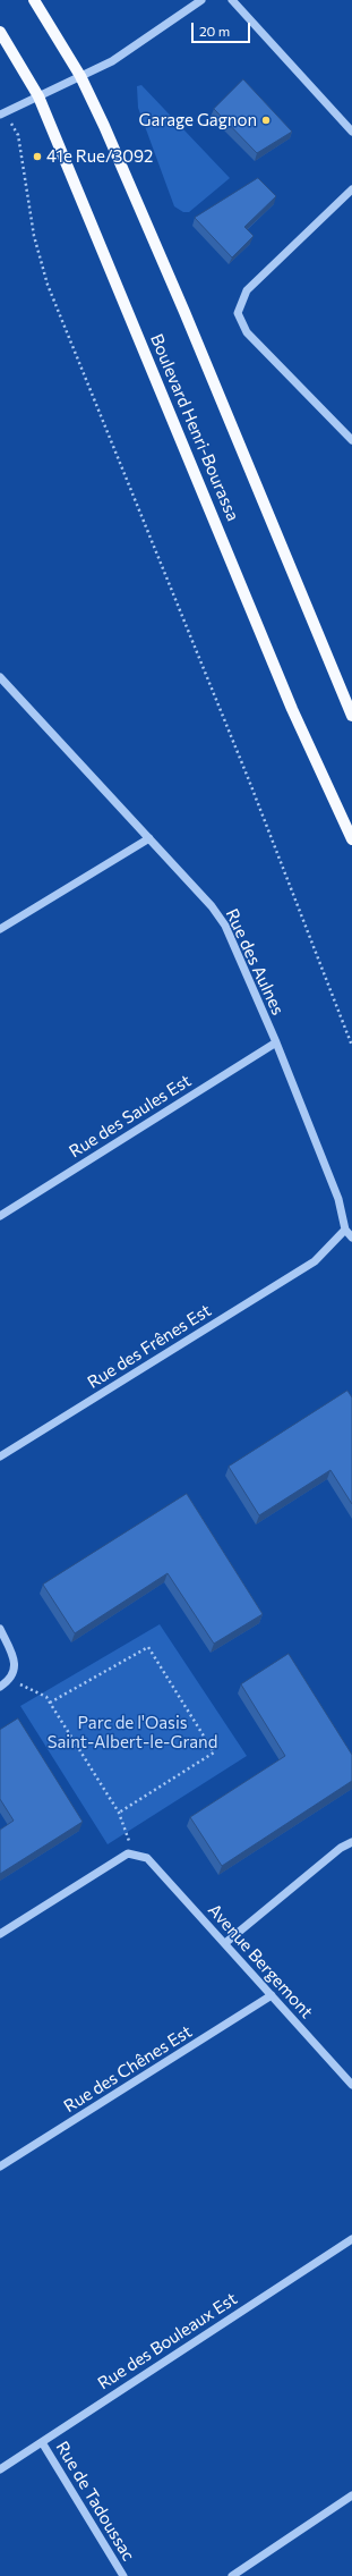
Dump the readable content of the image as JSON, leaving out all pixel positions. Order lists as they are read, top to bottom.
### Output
{
  "streets": {
    "main road": ["Boulevard Henri-Bourassa"],
    "street": [
      "Rue des Aulnes",
      "Rue des Saules Est",
      "Rue des Frênes Est",
      "Avenue Bergemont",
      "Rue des Chênes Est",
      "Rue des Bouleaux Est",
      "Rue de Tadoussac"
    ]
  },
  "crossings": [
    ["Rue des Aulnes", "Rue des Saules Est"],
    ["Rue des Aulnes", "Rue des Frênes Est"],
    ["Avenue Bergemont", "Rue des Chênes Est"],
    ["Rue des Bouleaux Est", "Rue de Tadoussac"]
  ],
  "parks": ["Parc de l'Oasis Saint-Albert-le-Grand"],
  "places": ["Garage Gagnon", "41e Rue/3092"],
  "scale_bar": "20 m"
}
